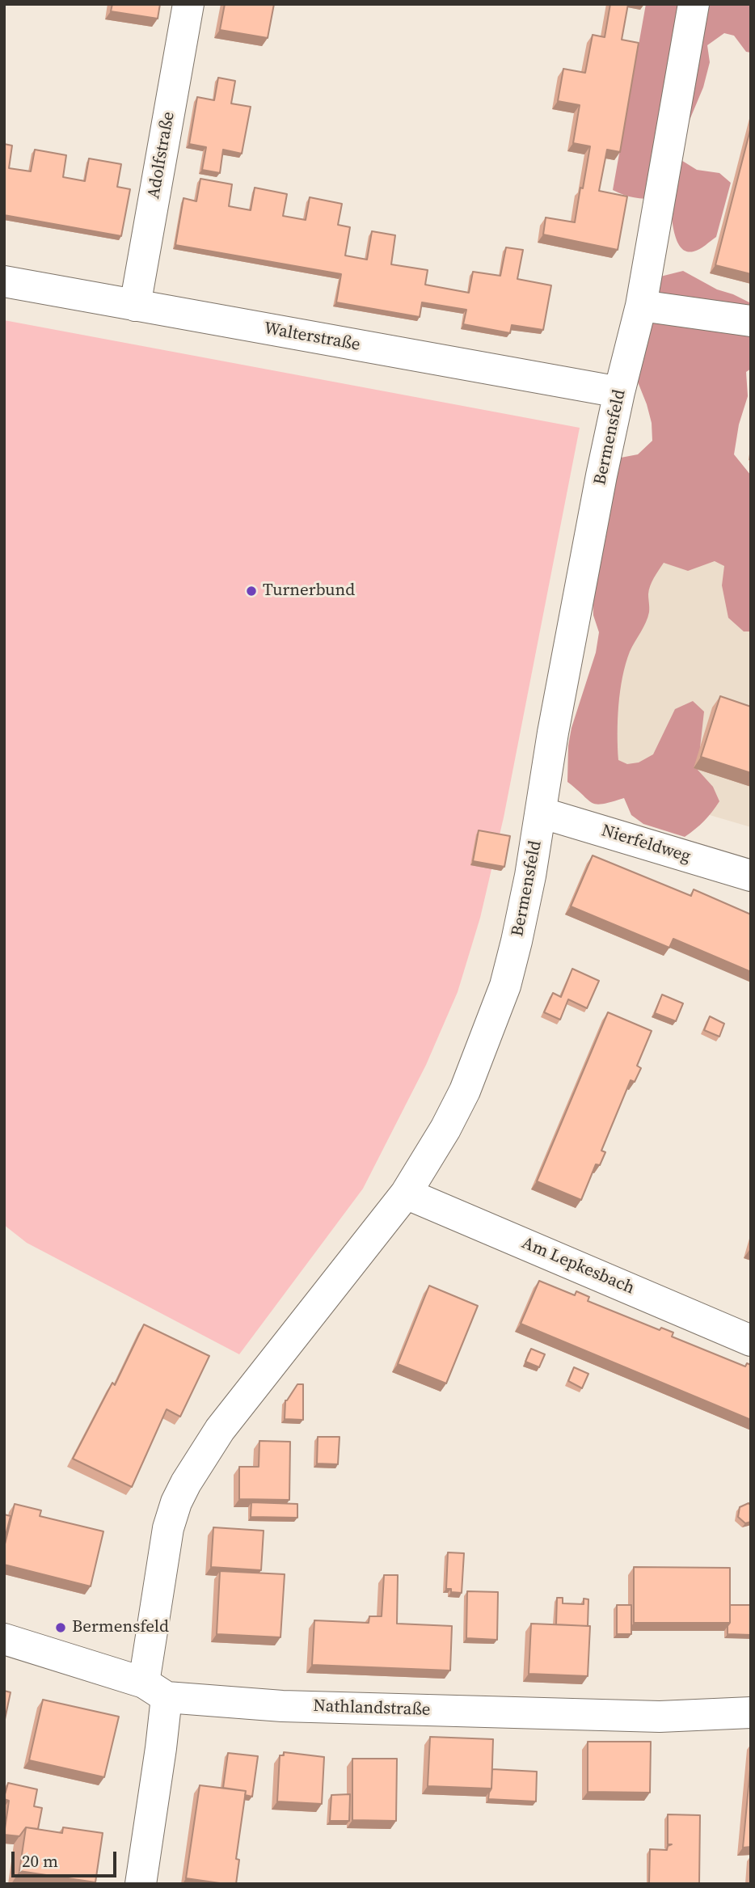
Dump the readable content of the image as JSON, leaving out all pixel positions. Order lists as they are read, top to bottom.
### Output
{
  "streets": {
    "street": [
      "Adolfstraße",
      "Walterstraße",
      "Bermensfeld",
      "Nierfeldweg",
      "Am Lepkesbach",
      "Nathlandstraße"
    ]
  },
  "crossings": [
    ["Adolfstraße", "Walterstraße"],
    ["Walterstraße", "Bermensfeld"],
    ["Bermensfeld", "Nierfeldweg"],
    ["Bermensfeld", "Am Lepkesbach"],
    ["Bermensfeld", "Nathlandstraße"]
  ],
  "places": ["Turnerbund", "Bermensfeld"],
  "scale_bar": "20 m"
}
